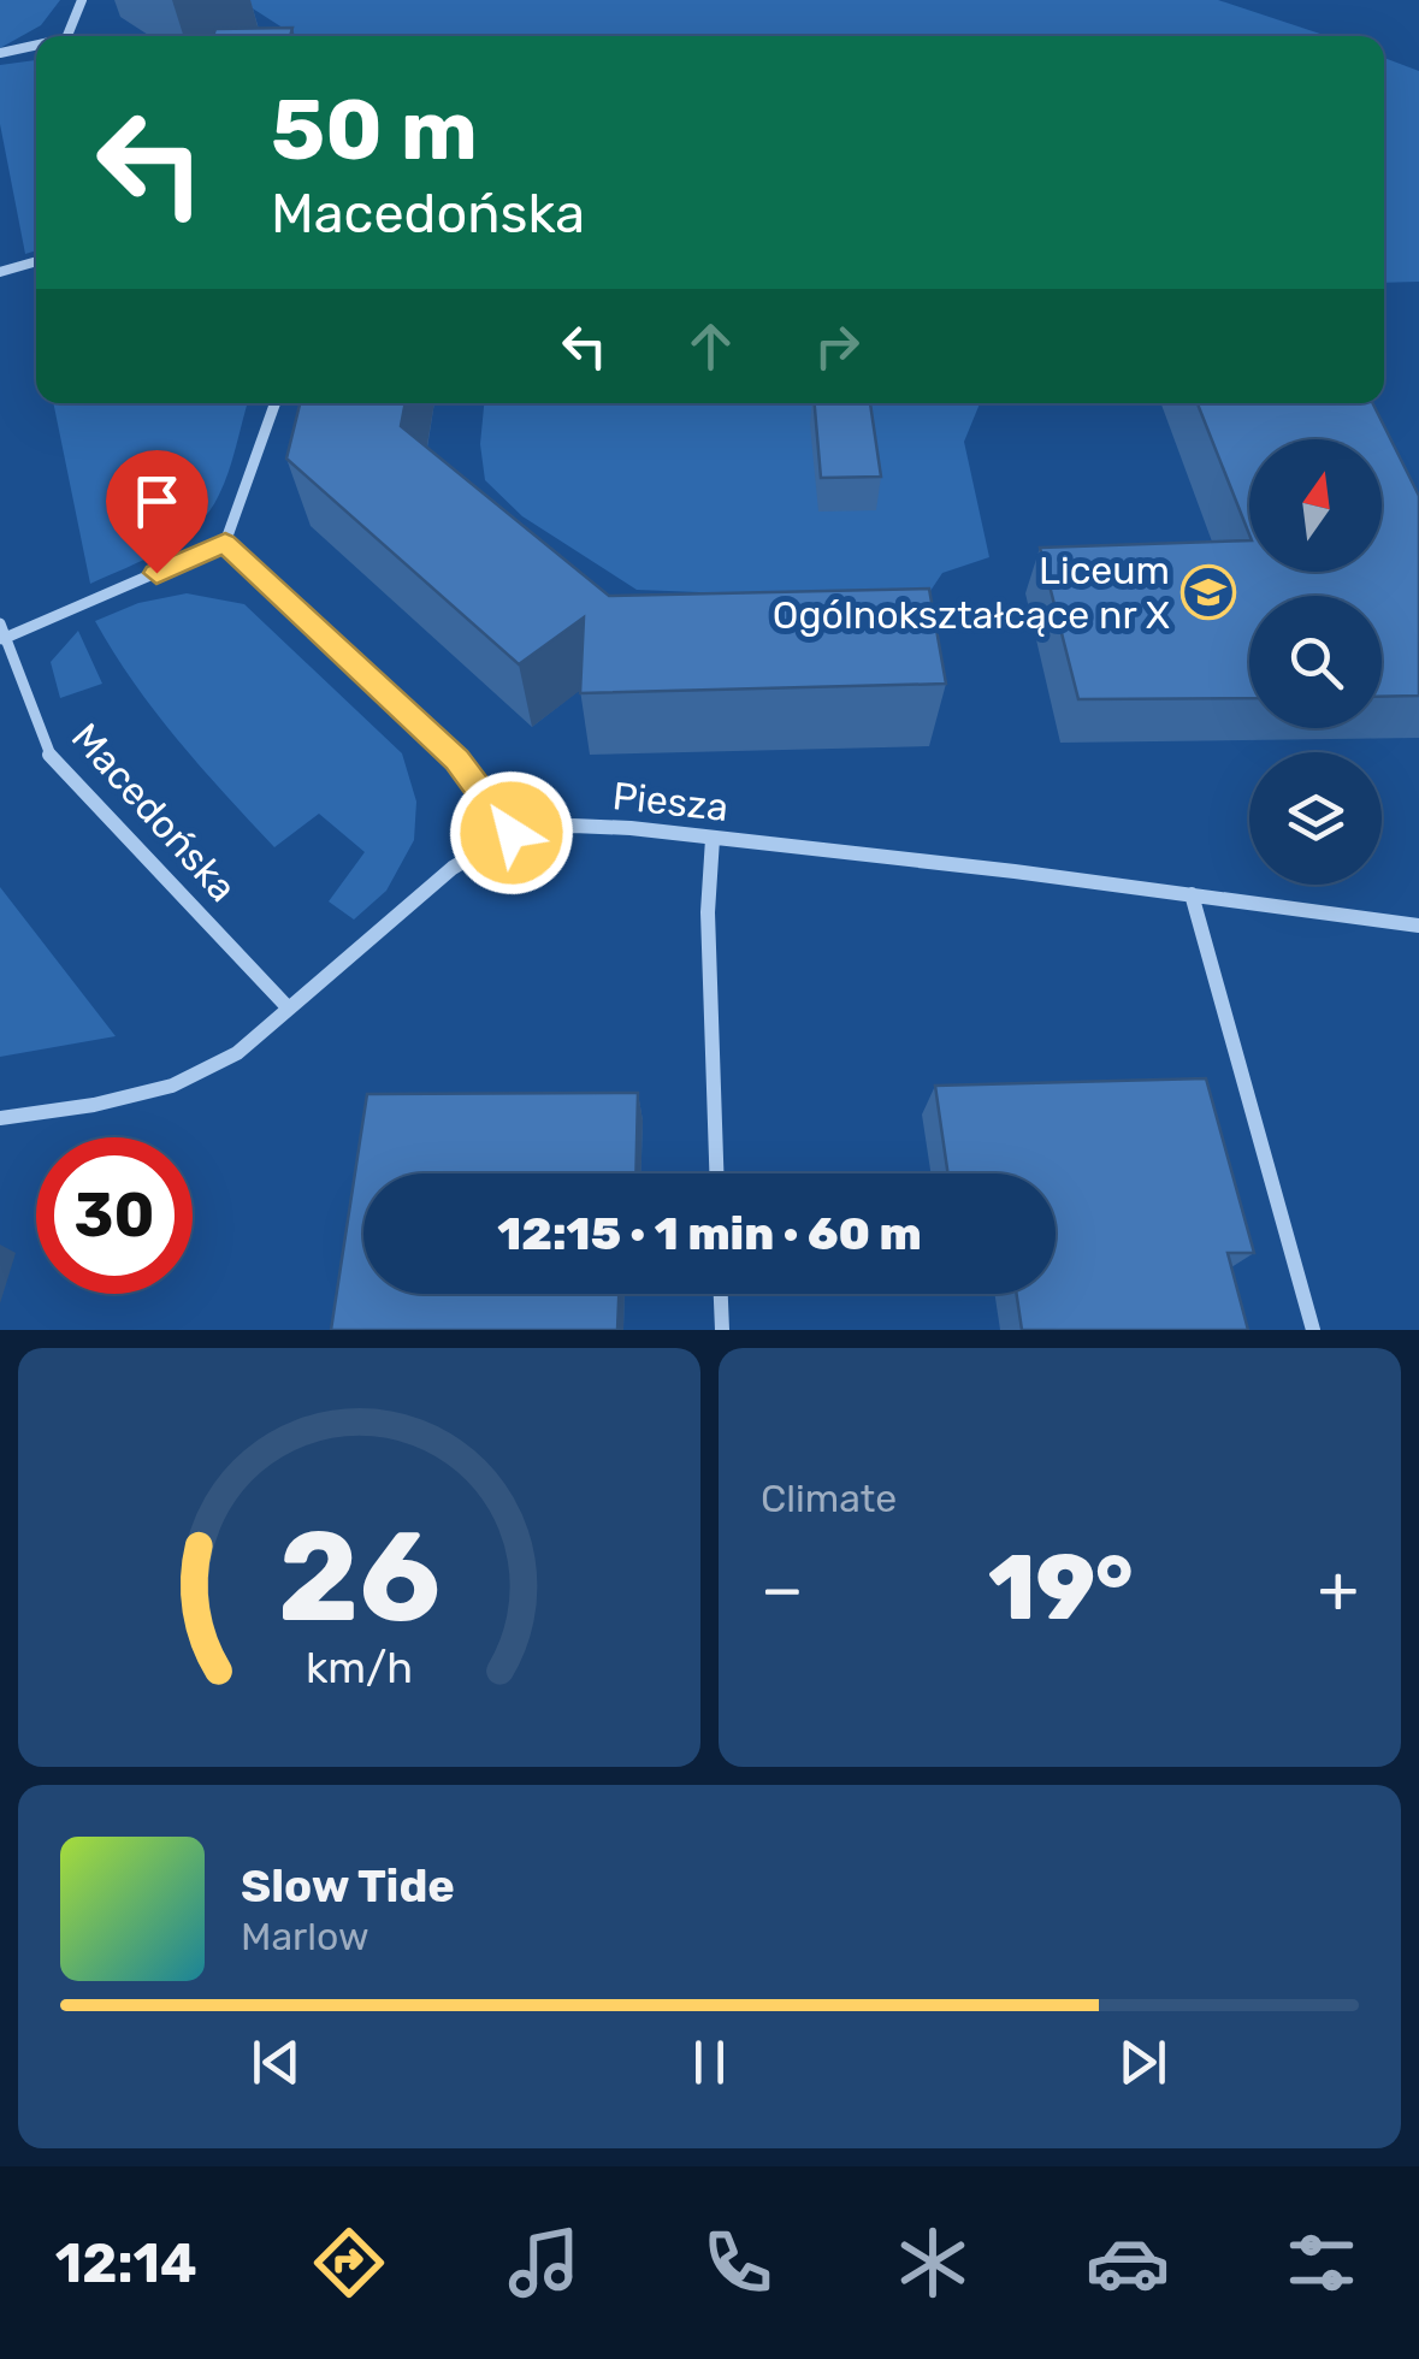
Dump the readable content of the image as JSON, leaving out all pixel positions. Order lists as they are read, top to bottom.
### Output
{
  "streets": {
    "street": ["Piesza", "Macedońska"]
  },
  "crossings": [
    ["Piesza", "Macedońska"]
  ],
  "places": {
    "school or university": ["Liceum Ogólnokształcące nr X"]
  },
  "north": "top",
  "page": {
    "turn": ["50 m", "Macedońska"],
    "limit": "30",
    "trip": "12:15 · 1 min · 60 m",
    "tile": "Climate",
    "heat": ["−", "19°", "+"],
    "song": ["Slow Tide", "Marlow"],
    "tabs": "12:14",
    "gauge": ["26", "km/h"]
  }
}
